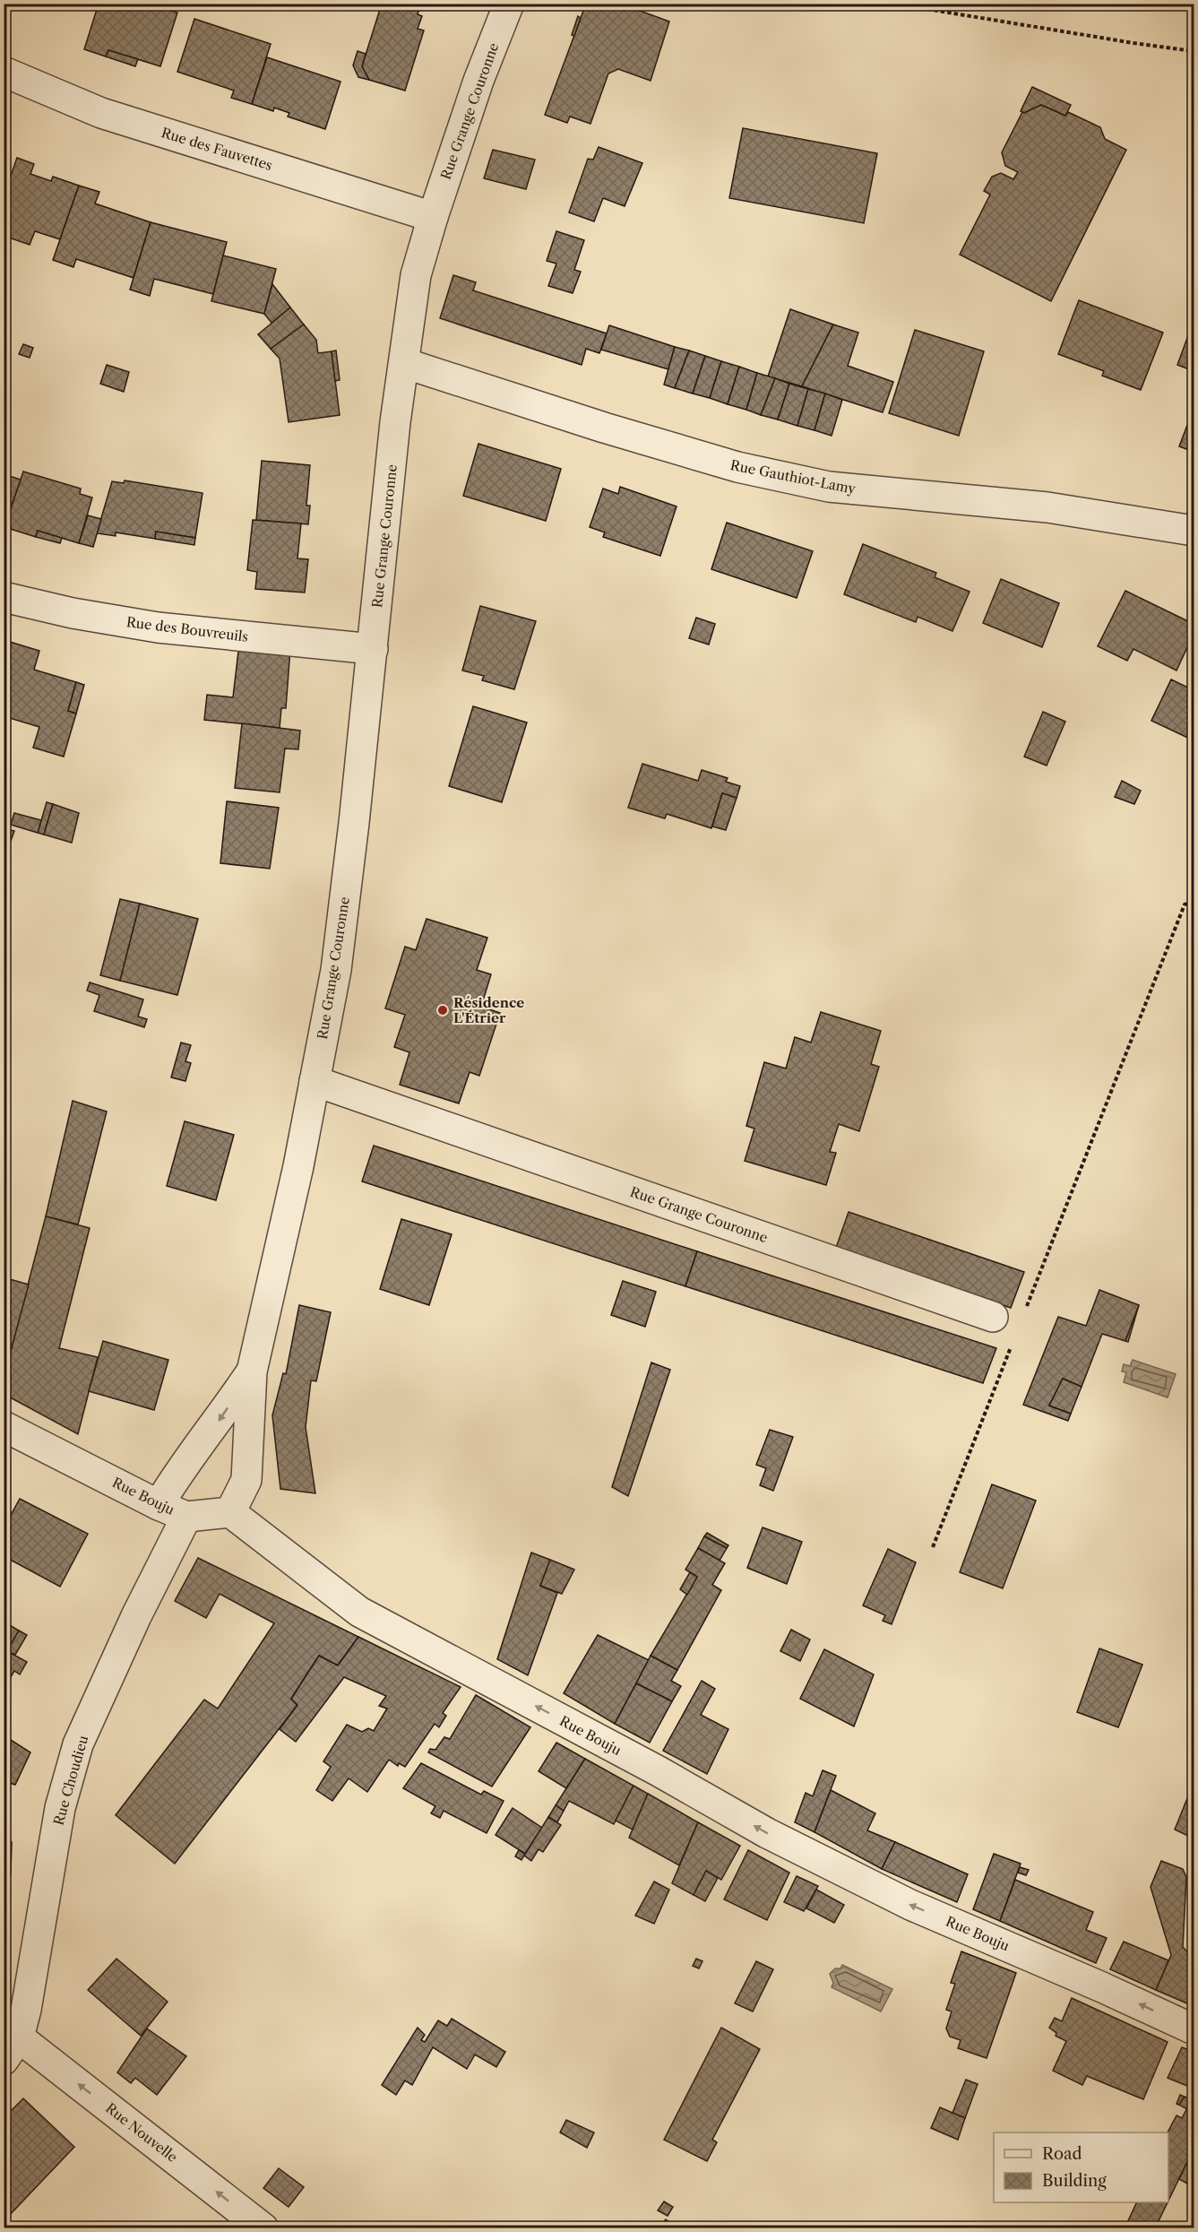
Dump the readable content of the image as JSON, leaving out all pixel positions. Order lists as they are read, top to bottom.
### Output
{
  "streets": {
    "street": [
      "Rue Grange Couronne",
      "Rue des Fauvettes",
      "Rue Gauthiot-Lamy",
      "Rue des Bouvreuils",
      "Rue Bouju",
      "Rue Choudieu",
      "Rue Nouvelle"
    ]
  },
  "crossings": [
    ["Rue Grange Couronne", "Rue des Fauvettes"],
    ["Rue Grange Couronne", "Rue Gauthiot-Lamy"],
    ["Rue Grange Couronne", "Rue des Bouvreuils"],
    ["Rue Grange Couronne", "Rue Bouju"],
    ["Rue Bouju", "Rue Choudieu"],
    ["Rue Choudieu", "Rue Nouvelle"]
  ],
  "one_way": ["Rue Bouju", "Rue Nouvelle"],
  "places": ["Résidence L'Étrier"],
  "legend": ["Road", "Building"]
}
